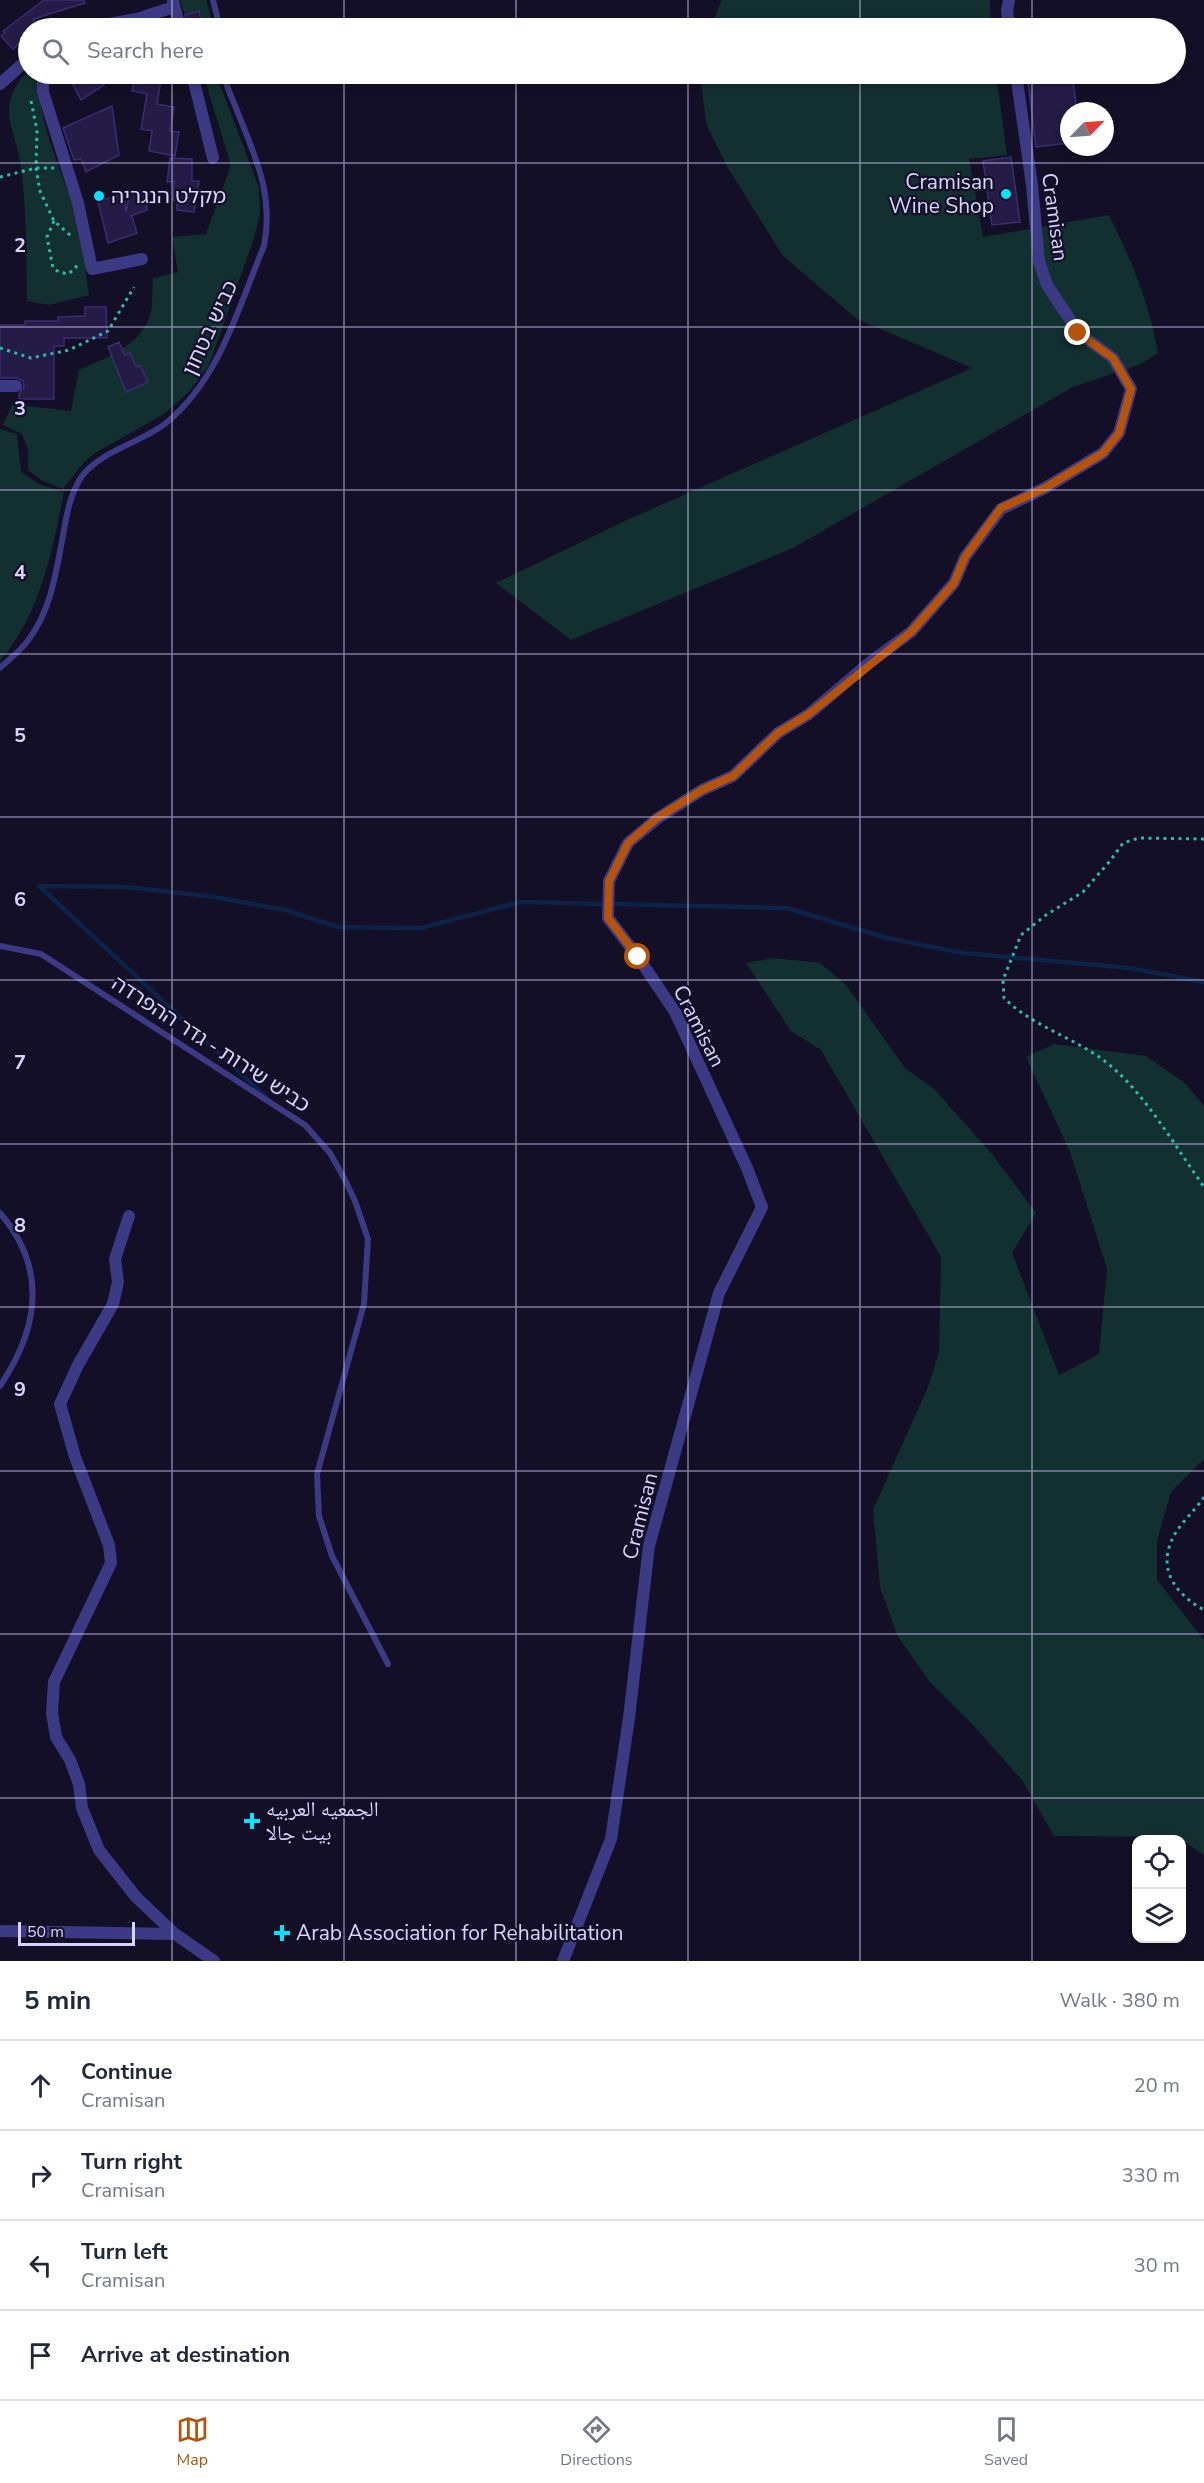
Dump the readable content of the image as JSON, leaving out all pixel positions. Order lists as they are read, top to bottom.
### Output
{
  "streets": {
    "street": ["Cramisan"],
    "lane": ["כביש בטחון", "כביש שירות - גדר ההפרדה"]
  },
  "places": {
    "other": ["Cramisan Wine Shop", "מקלט הנגריה"],
    "health": ["الجمعيه العربيه بيت جالا", "Arab Association for Rehabilitation"]
  },
  "scale_bar": "50 m",
  "north": "top right",
  "page": {
    "search": "Search here",
    "scale": "50 m",
    "heading": ["5 min", "Walk · 380 m"],
    "list": [
      ["Continue", "Cramisan", "20 m"],
      ["Turn right", "Cramisan", "330 m"],
      ["Turn left", "Cramisan", "30 m"],
      "Arrive at destination"
    ],
    "nav": ["Map", "Directions", "Saved"]
  },
  "grid": {
    "rows": [
      "2",
      "3",
      "4",
      "5",
      "6",
      "7",
      "8",
      "9"
    ]
  }
}
